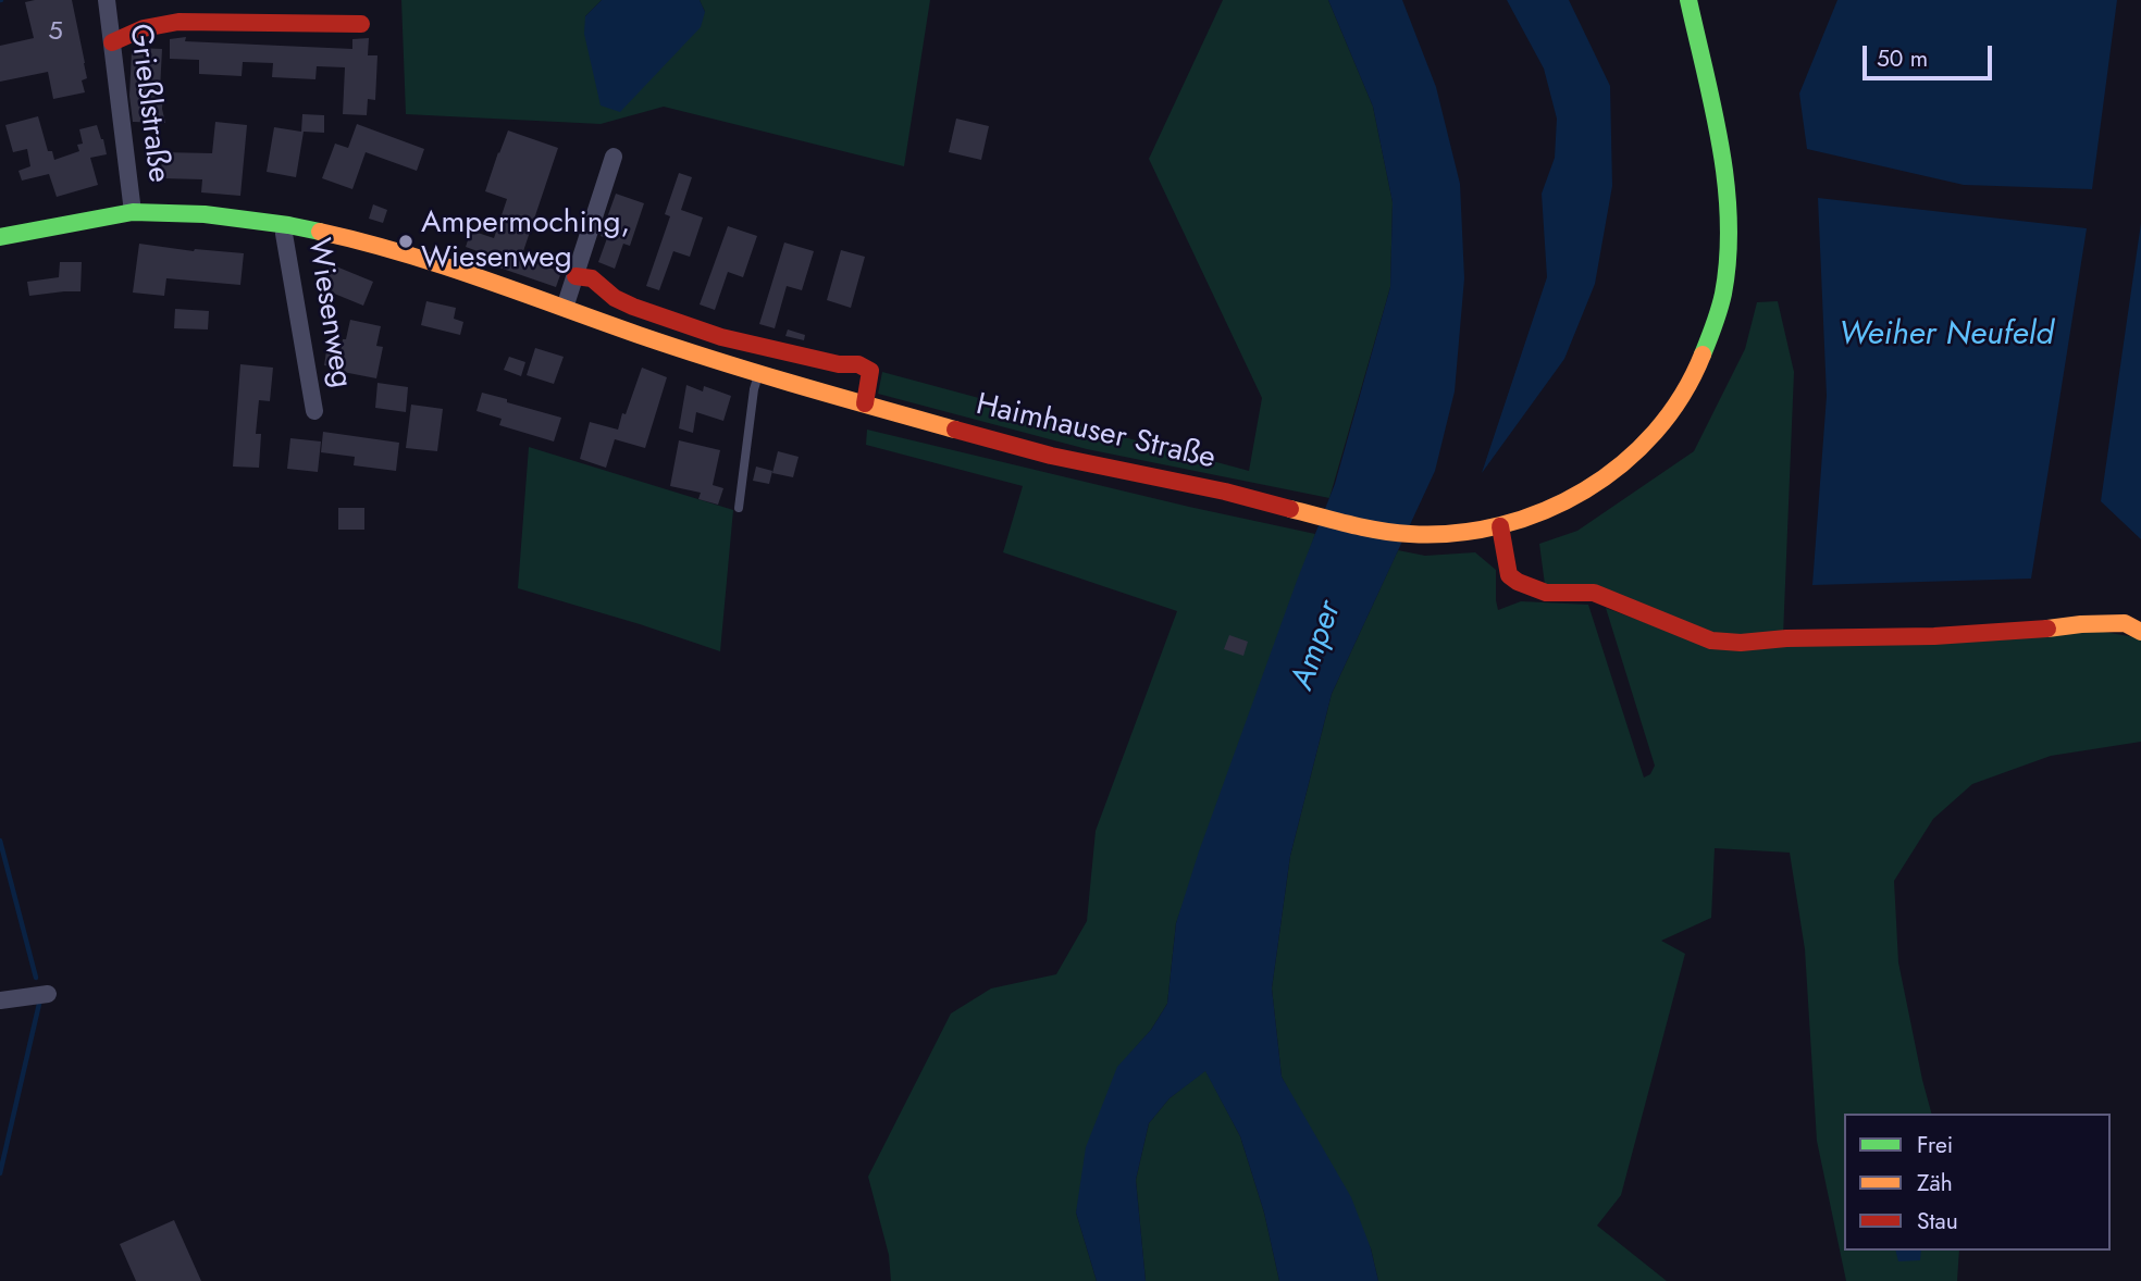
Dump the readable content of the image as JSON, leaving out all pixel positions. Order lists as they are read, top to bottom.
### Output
{
  "streets": {
    "main road": ["Haimhauser Straße"],
    "street": ["Grießlstraße", "Wiesenweg"]
  },
  "crossings": [
    ["Grießlstraße", "Haimhauser Straße"],
    ["Wiesenweg", "Haimhauser Straße"]
  ],
  "water": ["Weiher Neufeld", "Amper"],
  "places": ["Ampermoching, Wiesenweg"],
  "house_numbers": ["5"],
  "legend": ["Frei", "Zäh", "Stau"],
  "scale_bar": "50 m"
}
